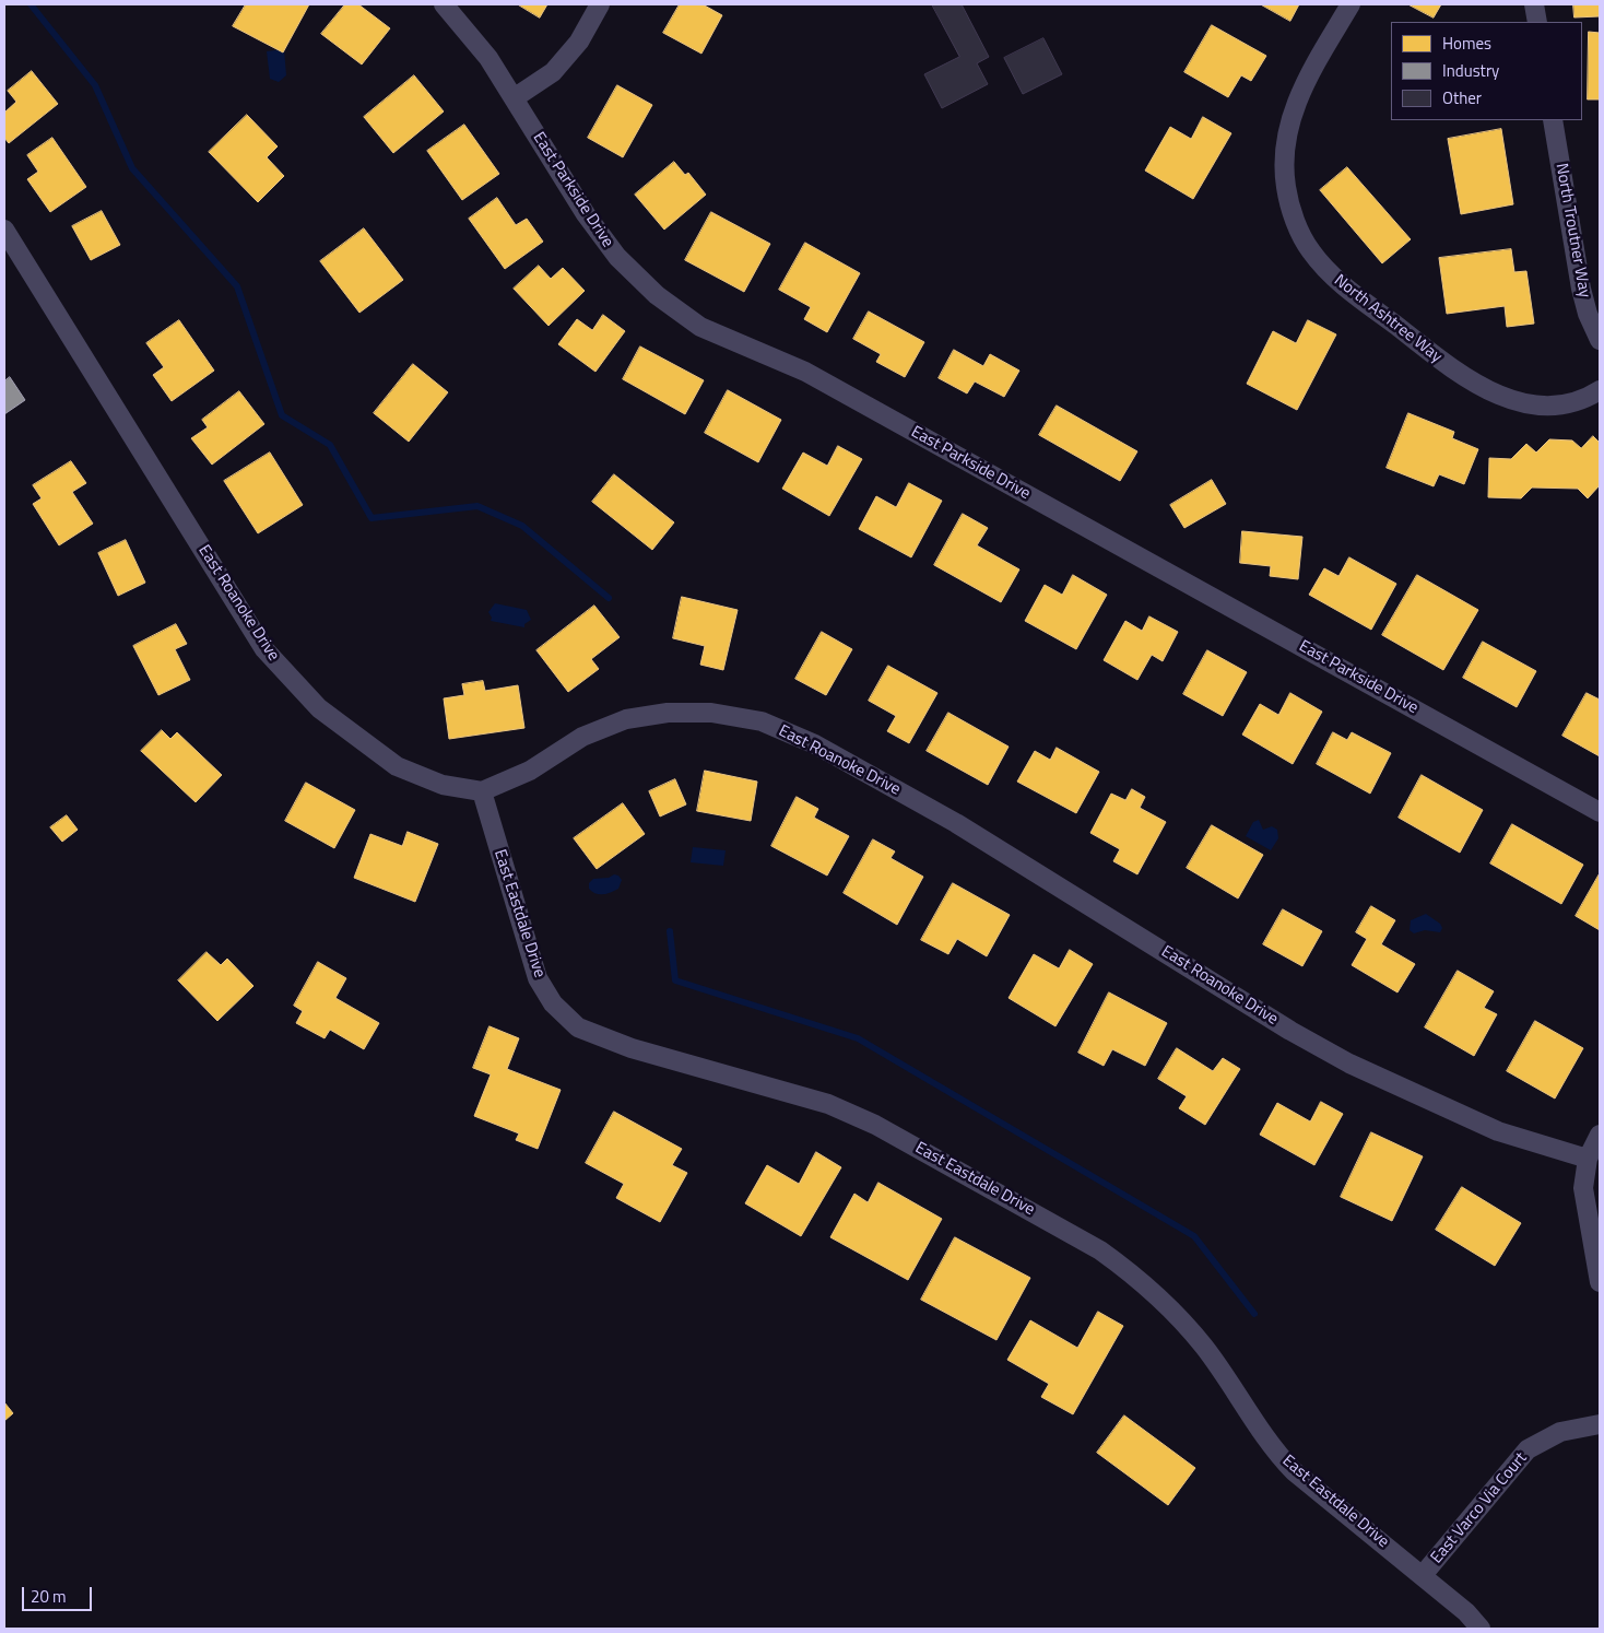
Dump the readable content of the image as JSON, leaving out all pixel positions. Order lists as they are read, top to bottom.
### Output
{
  "streets": {
    "street": [
      "East Parkside Drive",
      "North Troutner Way",
      "North Ashtree Way",
      "East Roanoke Drive",
      "East Eastdale Drive",
      "East Varco Via Court"
    ]
  },
  "crossings": [
    ["East Roanoke Drive", "East Eastdale Drive"],
    ["East Eastdale Drive", "East Varco Via Court"]
  ],
  "legend": ["Homes", "Industry", "Other"],
  "scale_bar": "20 m"
}
